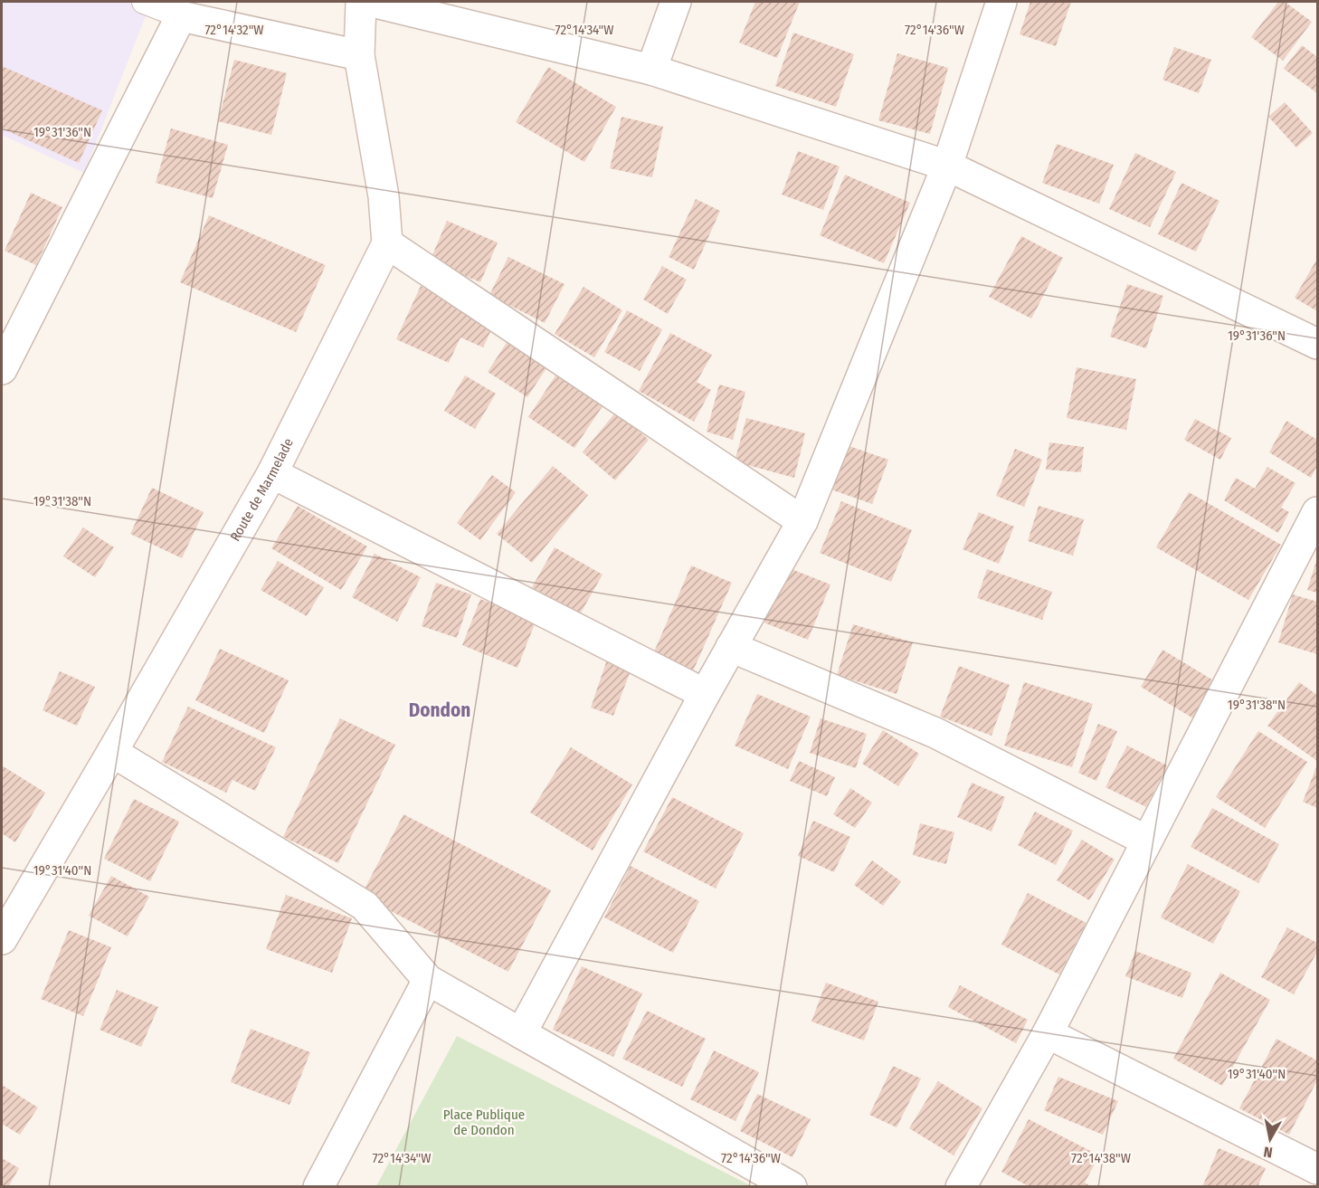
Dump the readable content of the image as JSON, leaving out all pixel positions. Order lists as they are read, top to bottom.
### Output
{
  "streets": {
    "street": ["Route de Marmelade"]
  },
  "districts": ["Dondon"],
  "parks": ["Place Publique de Dondon"],
  "north": "bottom",
  "coordinates": [
    "72°14'32\"W",
    "72°14'34\"W",
    "72°14'36\"W",
    "19°31'36\"N",
    "19°31'38\"N",
    "19°31'40\"N",
    "72°14'38\"W"
  ]
}
